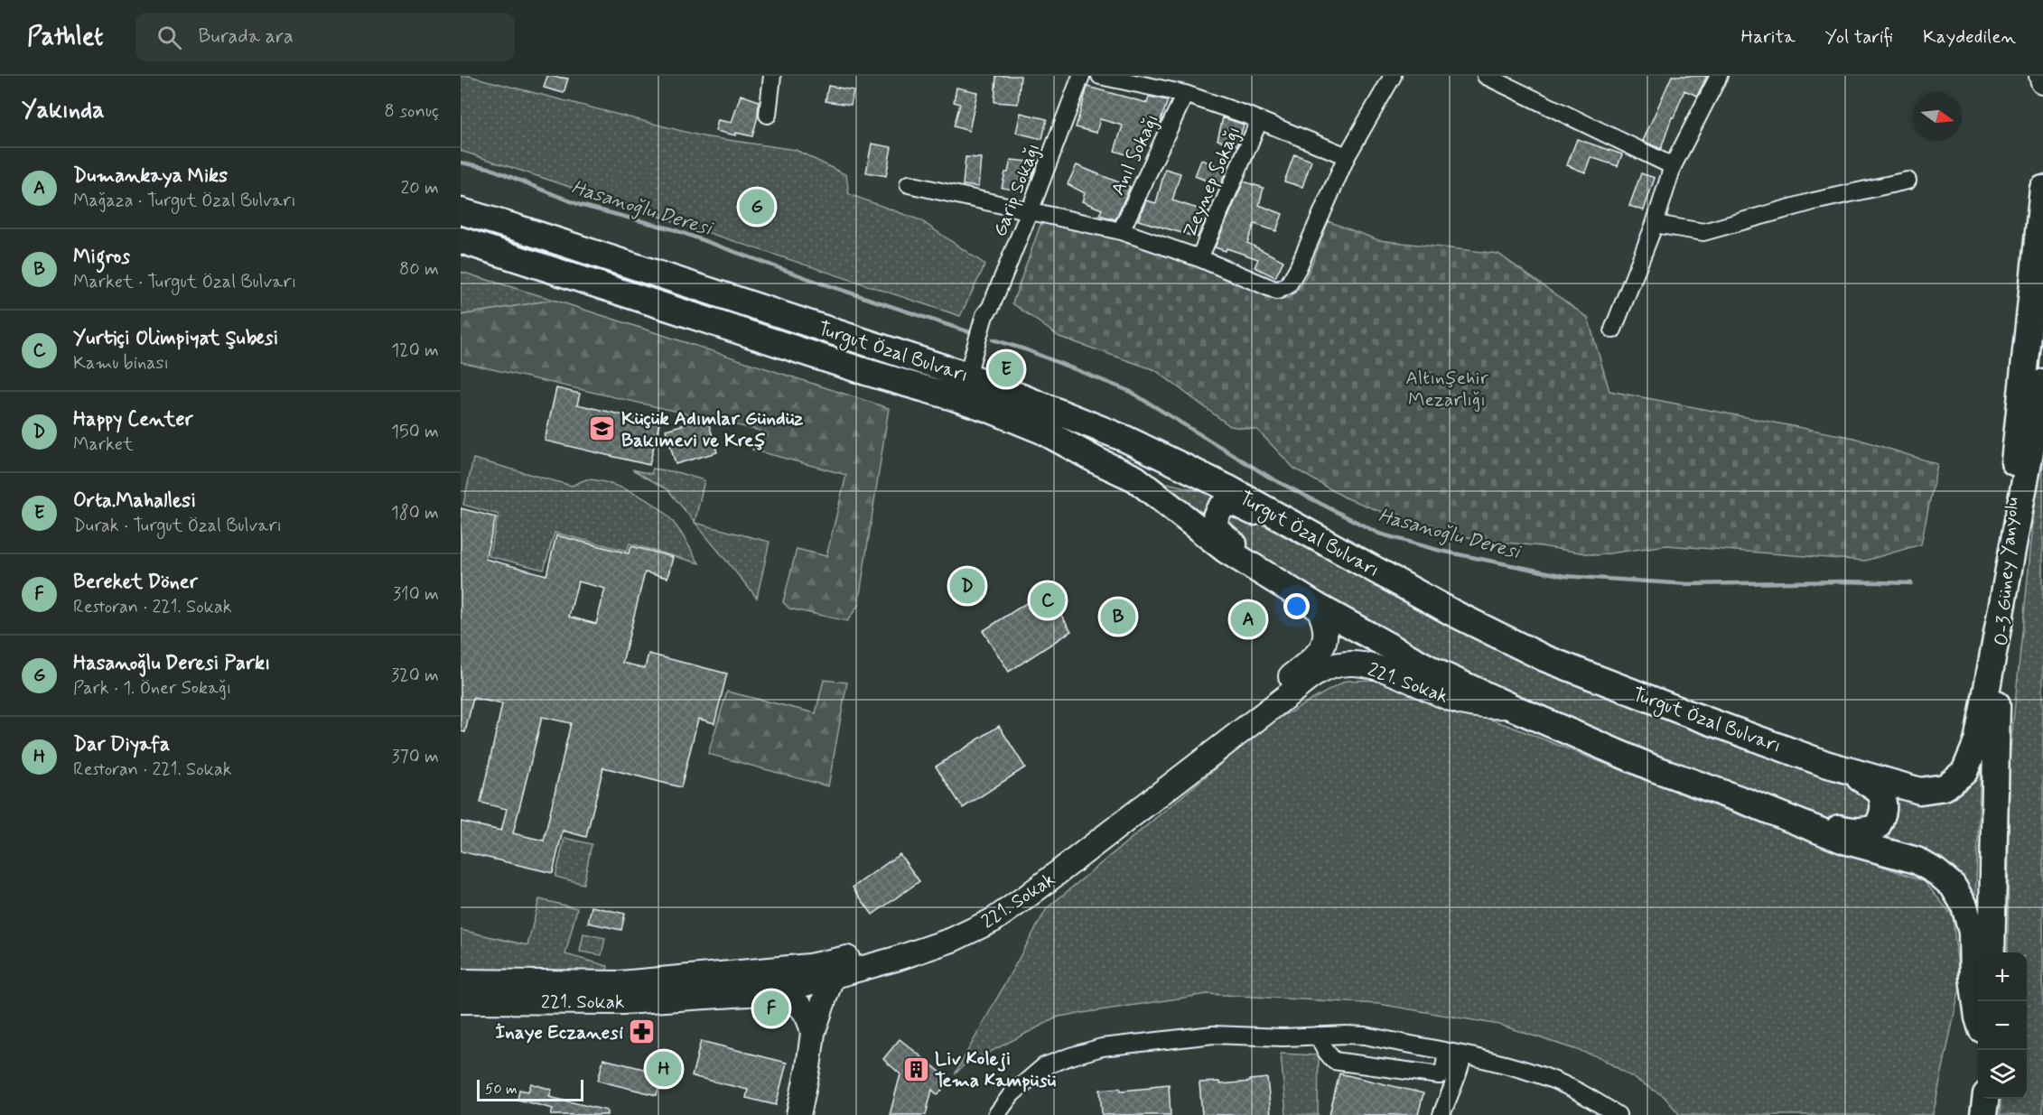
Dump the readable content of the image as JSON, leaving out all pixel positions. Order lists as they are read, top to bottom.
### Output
{
  "streets": {
    "main road": ["Turgut Özal Bulvarı", "O-3 Güney Yanyolu"],
    "street": [
      "Anıl Sokağı",
      "Zeynep Sokağı",
      "Garip Sokağı",
      "221. Sokak"
    ]
  },
  "crossings": [
    ["Garip Sokağı", "Turgut Özal Bulvarı"],
    ["Turgut Özal Bulvarı", "O-3 Güney Yanyolu"],
    ["Turgut Özal Bulvarı", "221. Sokak"]
  ],
  "water": ["Hasanoğlu Deresi"],
  "parks": ["Altınşehir Mezarlığı"],
  "places": {
    "school or university": ["Küçük Adımlar Gündüz Bakımevi ve Kreş"],
    "pharmacy": ["İnaye Eczanesi"],
    "building": ["Liv Koleji Tema Kampüsü"]
  },
  "scale_bar": "50 m",
  "north": "right",
  "page": {
    "header": "Pathlet",
    "search": "Burada ara",
    "nav": ["Harita", "Yol tarifi", "Kaydedilen"],
    "heading": ["Yakında", "8 sonuç"],
    "list": [
      {
        "mark": "A",
        "name": "Dumankaya Miks",
        "note": "Mağaza · Turgut Özal Bulvarı",
        "value": "20 m"
      },
      {
        "mark": "B",
        "name": "Migros",
        "note": "Market · Turgut Özal Bulvarı",
        "value": "80 m"
      },
      {
        "mark": "C",
        "name": "Yurtiçi Olimpiyat Şubesi",
        "note": "Kamu binası",
        "value": "120 m"
      },
      {
        "mark": "D",
        "name": "Happy Center",
        "note": "Market",
        "value": "150 m"
      },
      {
        "mark": "E",
        "name": "Orta.Mahallesi",
        "note": "Durak · Turgut Özal Bulvarı",
        "value": "180 m"
      },
      {
        "mark": "F",
        "name": "Bereket Döner",
        "note": "Restoran · 221. Sokak",
        "value": "310 m"
      },
      {
        "mark": "G",
        "name": "Hasanoğlu Deresi Parkı",
        "note": "Park · 1. Öner Sokağı",
        "value": "320 m"
      },
      {
        "mark": "H",
        "name": "Dar Diyafa",
        "note": "Restoran · 221. Sokak",
        "value": "370 m"
      }
    ],
    "pins": [
      "G",
      "E",
      "D",
      "C",
      "B",
      "A",
      "F",
      "H"
    ],
    "map_buttons": ["+", "−"],
    "scale": "50 m"
  }
}
